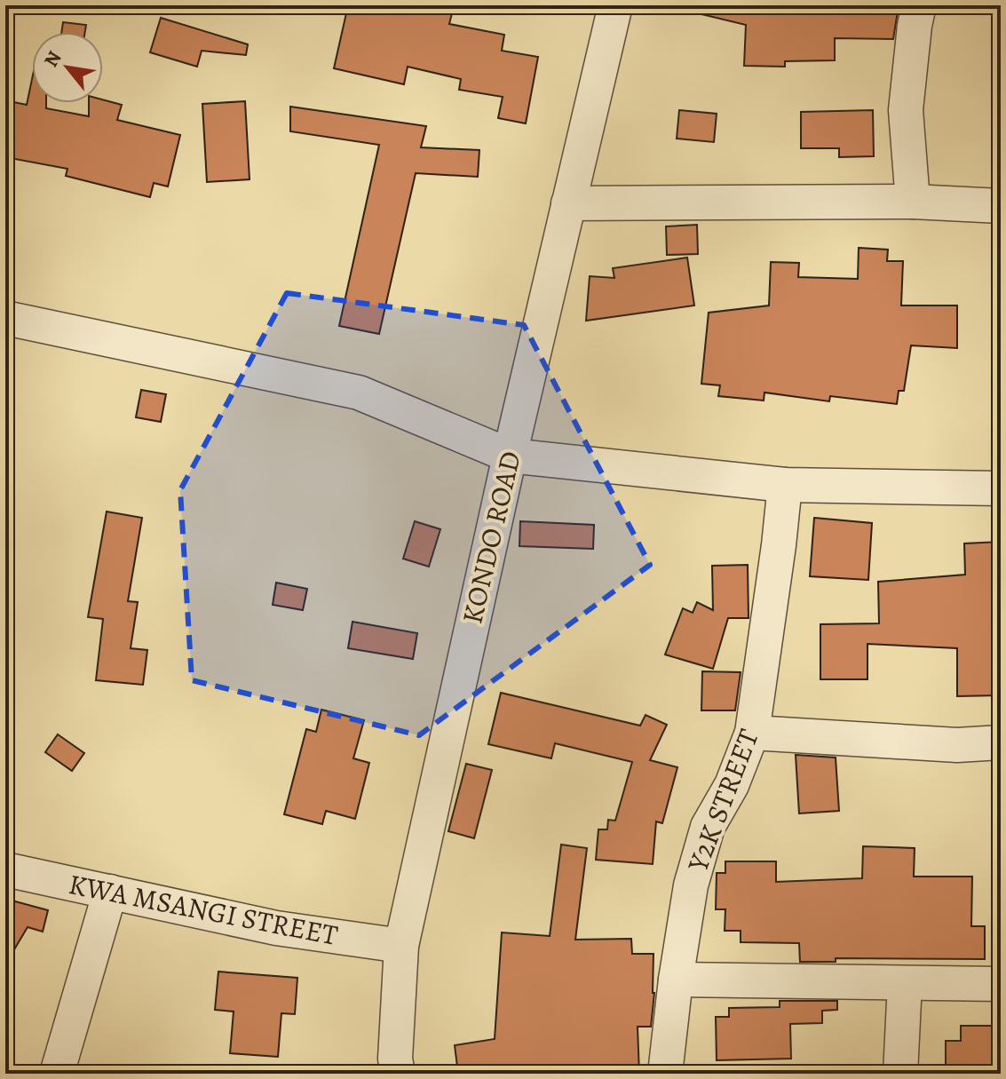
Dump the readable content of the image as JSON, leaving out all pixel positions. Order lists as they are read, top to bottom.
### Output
{
  "streets": {
    "street": ["KONDO ROAD", "Y2K STREET", "KWA MSANGI STREET"]
  },
  "crossings": [
    ["KONDO ROAD", "KWA MSANGI STREET"]
  ],
  "north": "top left"
}
